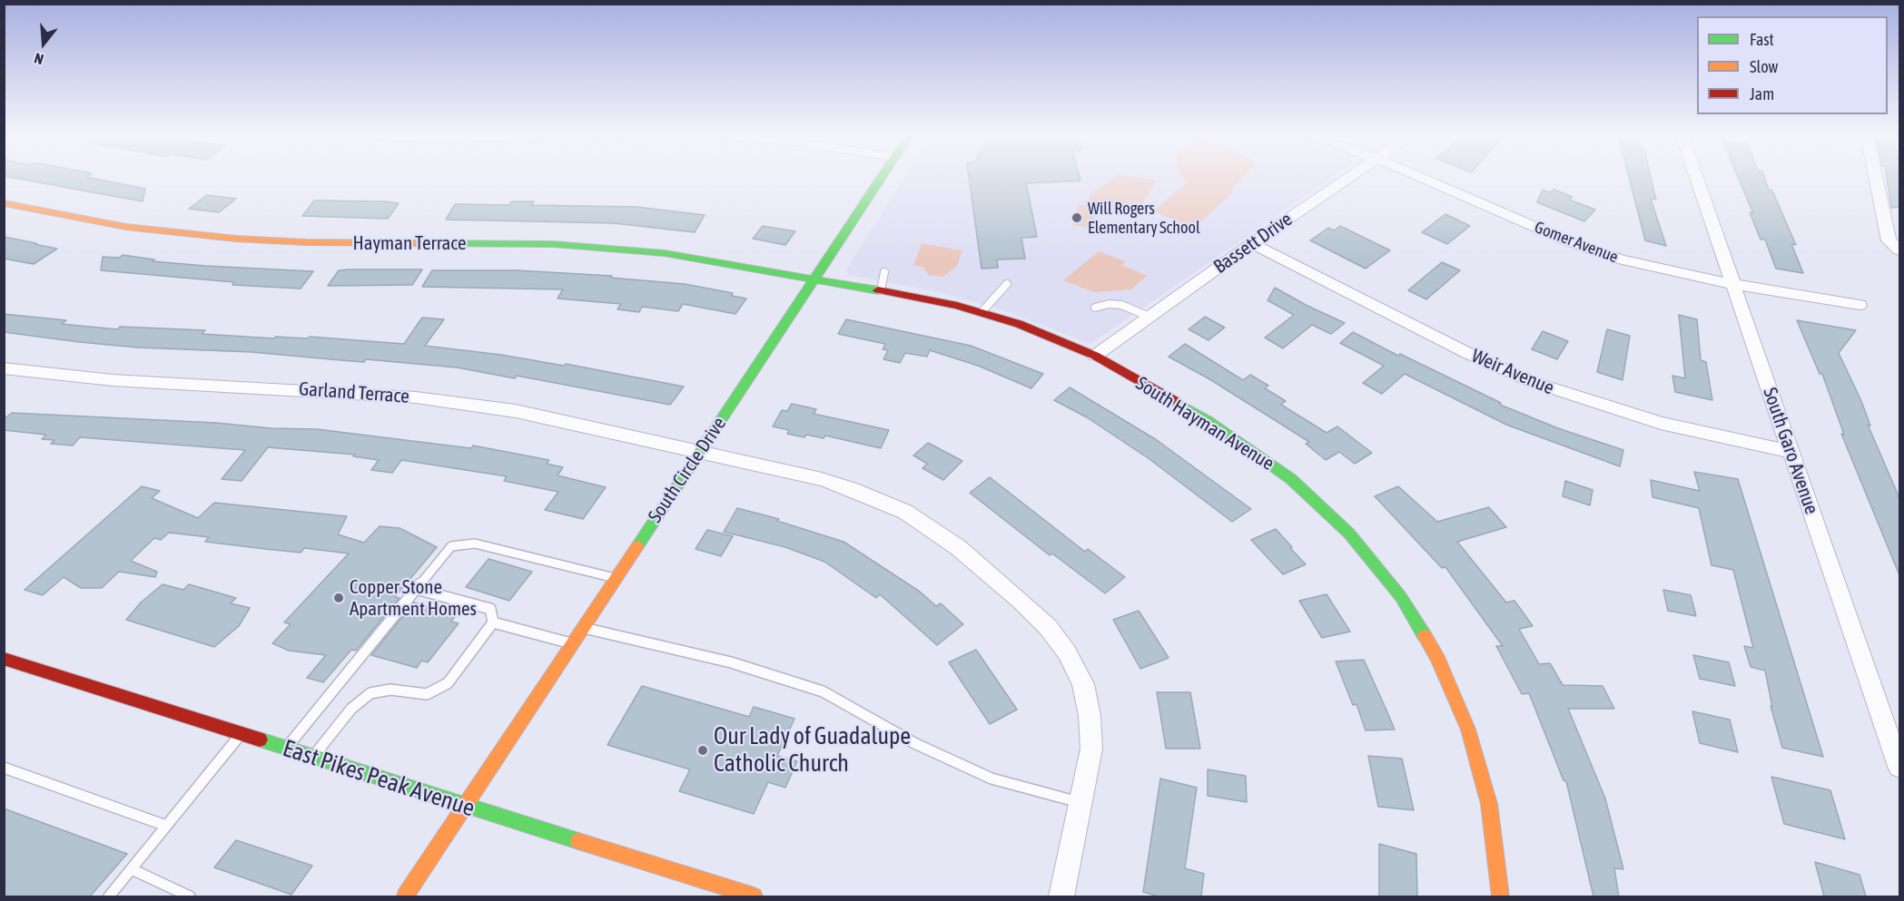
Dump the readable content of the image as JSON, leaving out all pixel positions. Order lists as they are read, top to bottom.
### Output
{
  "streets": {
    "street": [
      "Gomer Avenue",
      "Hayman Terrace",
      "Bassett Drive",
      "Weir Avenue",
      "Garland Terrace",
      "South Hayman Avenue",
      "South Garo Avenue",
      "South Circle Drive",
      "East Pikes Peak Avenue"
    ]
  },
  "crossings": [
    ["Gomer Avenue", "South Garo Avenue"],
    ["Hayman Terrace", "South Hayman Avenue"],
    ["Hayman Terrace", "South Circle Drive"],
    ["Bassett Drive", "Weir Avenue"],
    ["Bassett Drive", "South Hayman Avenue"],
    ["Weir Avenue", "South Garo Avenue"],
    ["Garland Terrace", "South Circle Drive"],
    ["South Hayman Avenue", "South Circle Drive"],
    ["South Circle Drive", "East Pikes Peak Avenue"]
  ],
  "places": ["Will Rogers Elementary School", "Copper Stone Apartment Homes", "Our Lady of Guadalupe Catholic Church"],
  "legend": ["Fast", "Slow", "Jam"],
  "north": "bottom"
}
